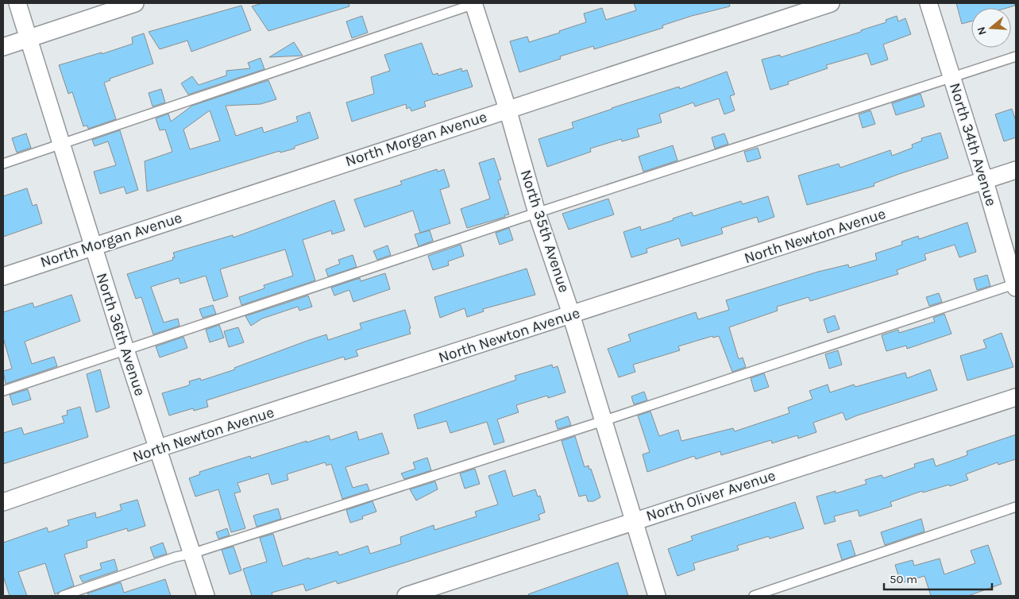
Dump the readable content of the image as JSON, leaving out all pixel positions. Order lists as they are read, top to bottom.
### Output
{
  "streets": {
    "street": [
      "North Morgan Avenue",
      "North 34th Avenue",
      "North 35th Avenue",
      "North Newton Avenue",
      "North 36th Avenue",
      "North Oliver Avenue"
    ]
  },
  "crossings": [
    ["North Morgan Avenue", "North 35th Avenue"],
    ["North Morgan Avenue", "North 36th Avenue"],
    ["North 34th Avenue", "North Newton Avenue"],
    ["North 35th Avenue", "North Newton Avenue"],
    ["North 35th Avenue", "North Oliver Avenue"],
    ["North Newton Avenue", "North 36th Avenue"]
  ],
  "scale_bar": "50 m",
  "north": "left"
}
